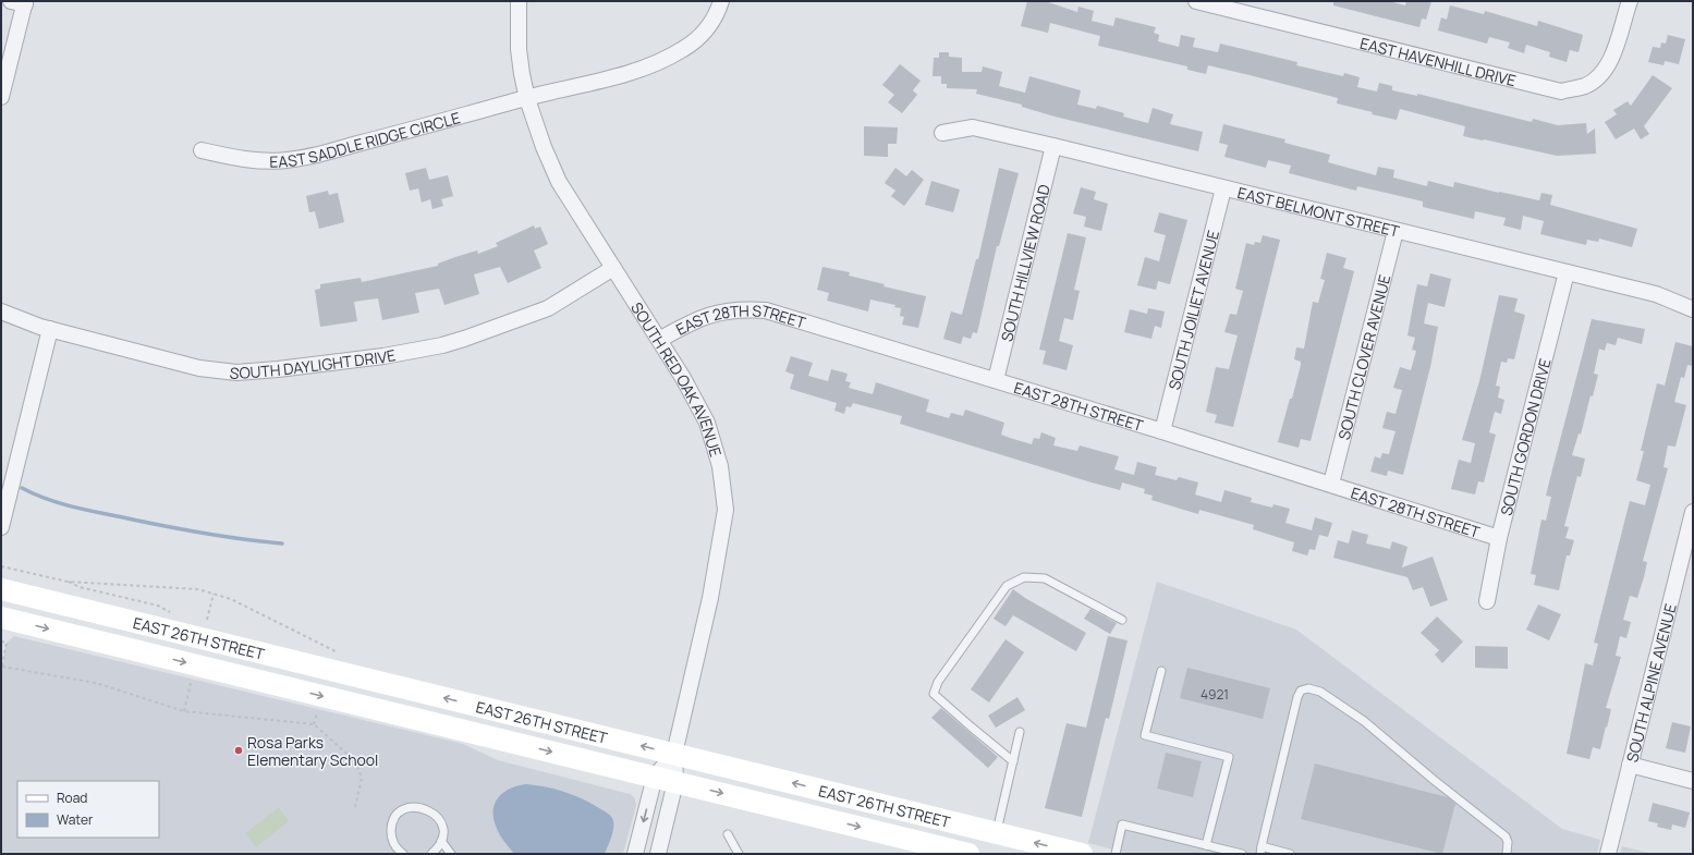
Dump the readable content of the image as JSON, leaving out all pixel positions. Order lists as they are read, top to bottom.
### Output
{
  "streets": {
    "main road": ["EAST 26TH STREET"],
    "street": [
      "EAST HAVENHILL DRIVE",
      "EAST SADDLE RIDGE CIRCLE",
      "EAST BELMONT STREET",
      "SOUTH HILLVIEW ROAD",
      "SOUTH JOILIET AVENUE",
      "EAST 28TH STREET",
      "SOUTH CLOVER AVENUE",
      "SOUTH DAYLIGHT DRIVE",
      "SOUTH RED OAK AVENUE",
      "SOUTH GORDON DRIVE",
      "SOUTH ALPINE AVENUE"
    ]
  },
  "crossings": [
    ["EAST SADDLE RIDGE CIRCLE", "SOUTH RED OAK AVENUE"],
    ["EAST BELMONT STREET", "SOUTH HILLVIEW ROAD"],
    ["EAST BELMONT STREET", "SOUTH JOILIET AVENUE"],
    ["EAST BELMONT STREET", "SOUTH CLOVER AVENUE"],
    ["EAST BELMONT STREET", "SOUTH GORDON DRIVE"],
    ["SOUTH HILLVIEW ROAD", "EAST 28TH STREET"],
    ["SOUTH JOILIET AVENUE", "EAST 28TH STREET"],
    ["EAST 28TH STREET", "SOUTH CLOVER AVENUE"],
    ["EAST 28TH STREET", "SOUTH RED OAK AVENUE"],
    ["EAST 28TH STREET", "SOUTH GORDON DRIVE"],
    ["SOUTH DAYLIGHT DRIVE", "SOUTH RED OAK AVENUE"],
    ["SOUTH RED OAK AVENUE", "EAST 26TH STREET"]
  ],
  "places": ["Rosa Parks Elementary School"],
  "house_numbers": ["4921"],
  "legend": ["Road", "Water"]
}
